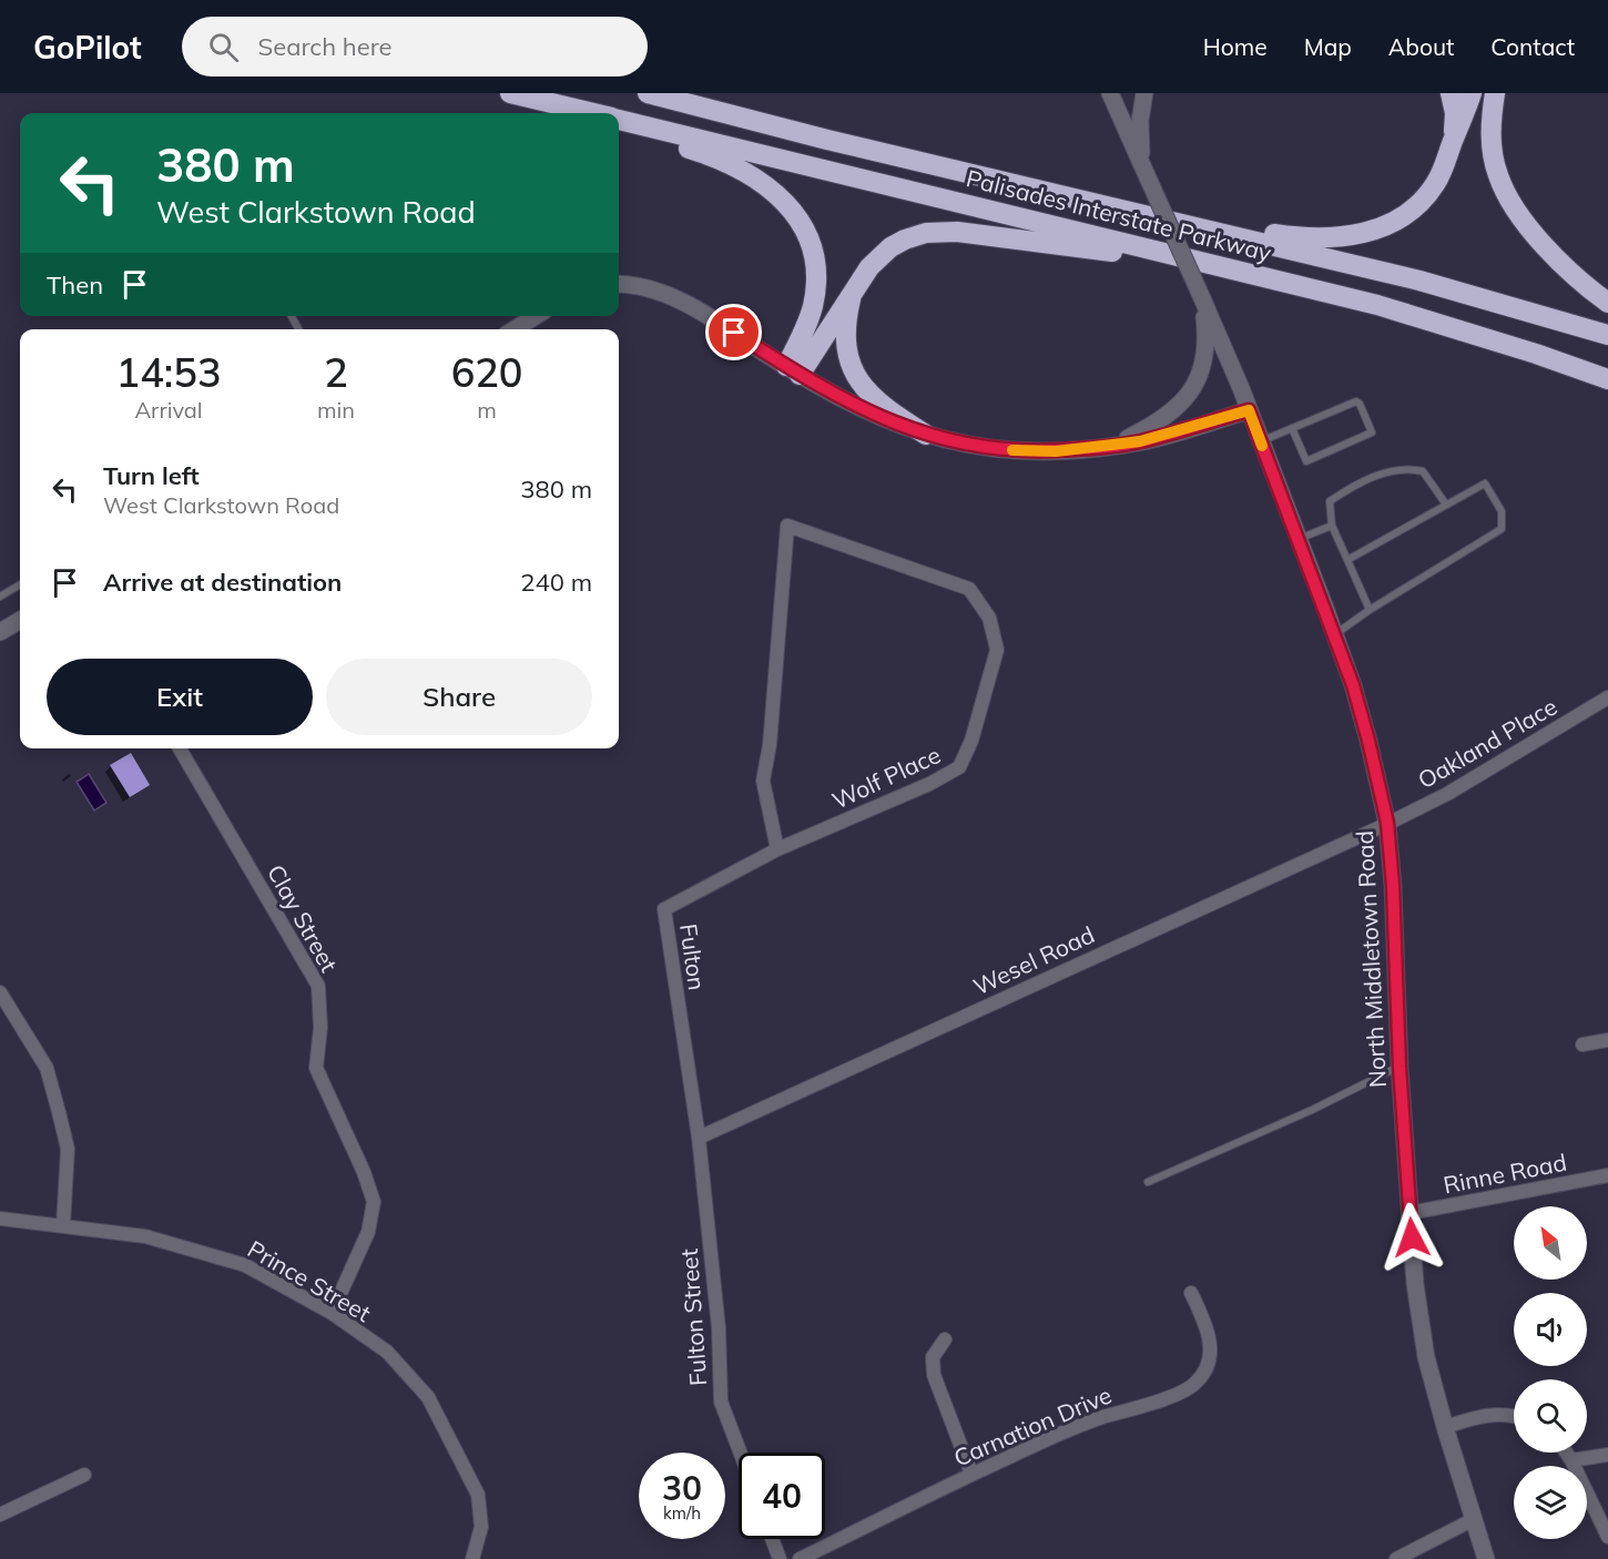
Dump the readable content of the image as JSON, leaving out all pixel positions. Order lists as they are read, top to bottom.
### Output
{
  "streets": {
    "highway": ["Palisades Interstate Parkway"],
    "street": [
      "Oakland Place",
      "Wolf Place",
      "Clay Street",
      "Fulton",
      "North Middletown Road",
      "Wesel Road",
      "Rinne Road",
      "Prince Street",
      "Fulton Street",
      "Carnation Drive"
    ]
  },
  "crossings": [
    ["Oakland Place", "North Middletown Road"],
    ["Oakland Place", "Wesel Road"],
    ["Wolf Place", "Fulton"],
    ["Clay Street", "Prince Street"],
    ["Fulton", "Wesel Road"],
    ["Fulton", "Fulton Street"],
    ["North Middletown Road", "Wesel Road"],
    ["North Middletown Road", "Rinne Road"],
    ["Wesel Road", "Fulton Street"]
  ],
  "north": "top left",
  "page": {
    "header": "GoPilot",
    "search": "Search here",
    "nav": [
      "Home",
      "Map",
      "About",
      "Contact"
    ],
    "turn": ["380 m", "West Clarkstown Road"],
    "then": "Then",
    "eta": [
      "14:53",
      "Arrival",
      "2",
      "min",
      "620",
      "m"
    ],
    "list": [
      {
        "name": "Turn left",
        "note": "West Clarkstown Road",
        "value": "380 m"
      },
      {
        "name": "Arrive at destination",
        "value": "240 m"
      }
    ],
    "buttons": ["Exit", "Share"],
    "speed": "30 km/h",
    "limit": "40"
  }
}
